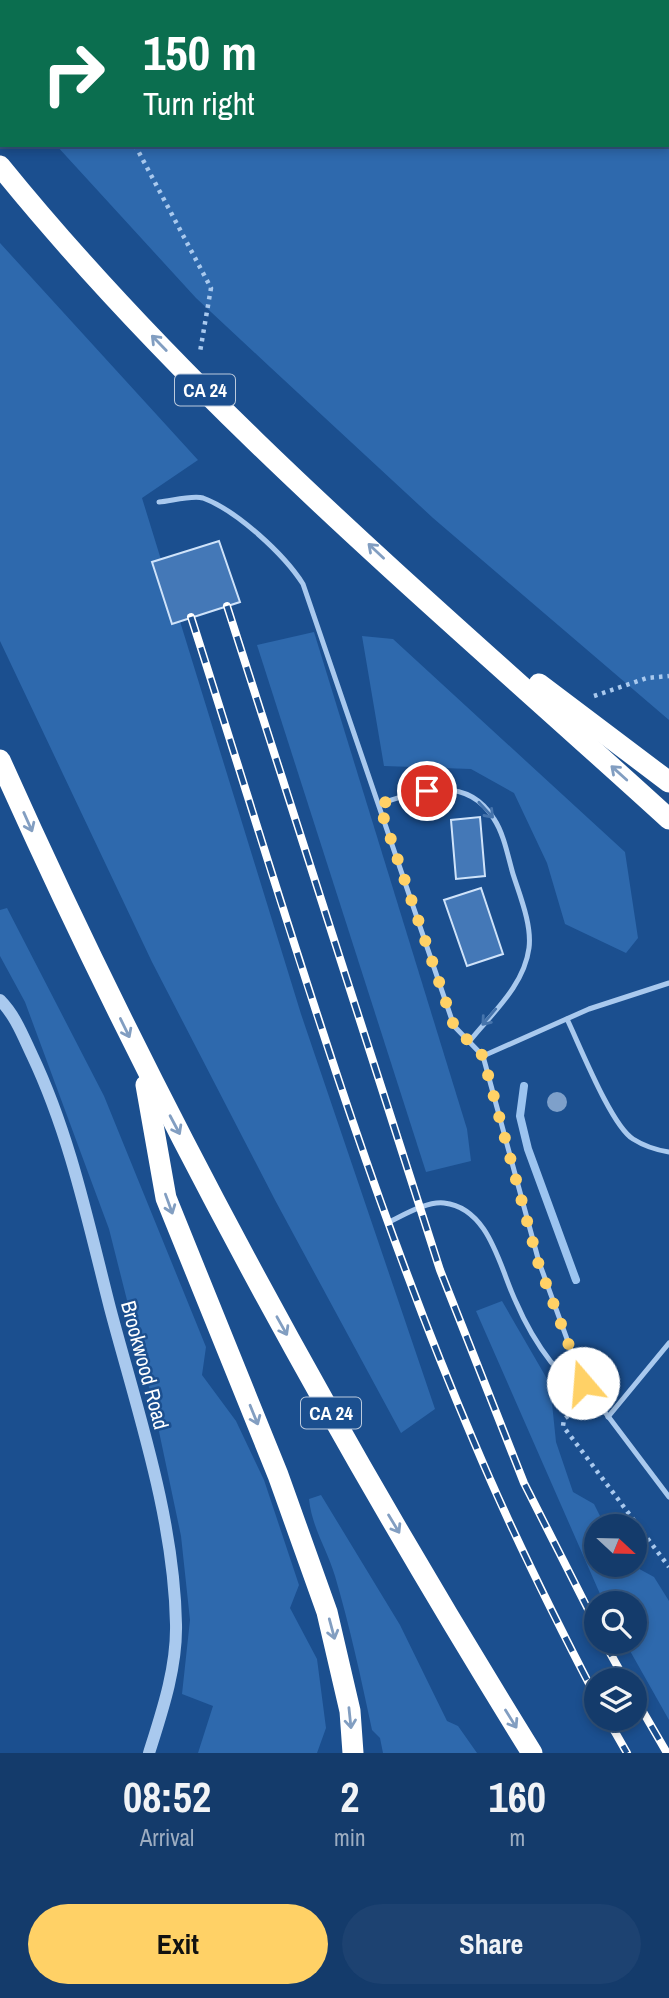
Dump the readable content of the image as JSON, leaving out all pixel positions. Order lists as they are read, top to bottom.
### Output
{
  "streets": {
    "highway": ["CA 24"],
    "street": ["Brookwood Road"]
  },
  "north": "right",
  "page": {
    "turn": ["150 m", "Turn right"],
    "eta": [
      "08:52",
      "Arrival",
      "2",
      "min",
      "160",
      "m"
    ],
    "buttons": ["Exit", "Share"]
  }
}
